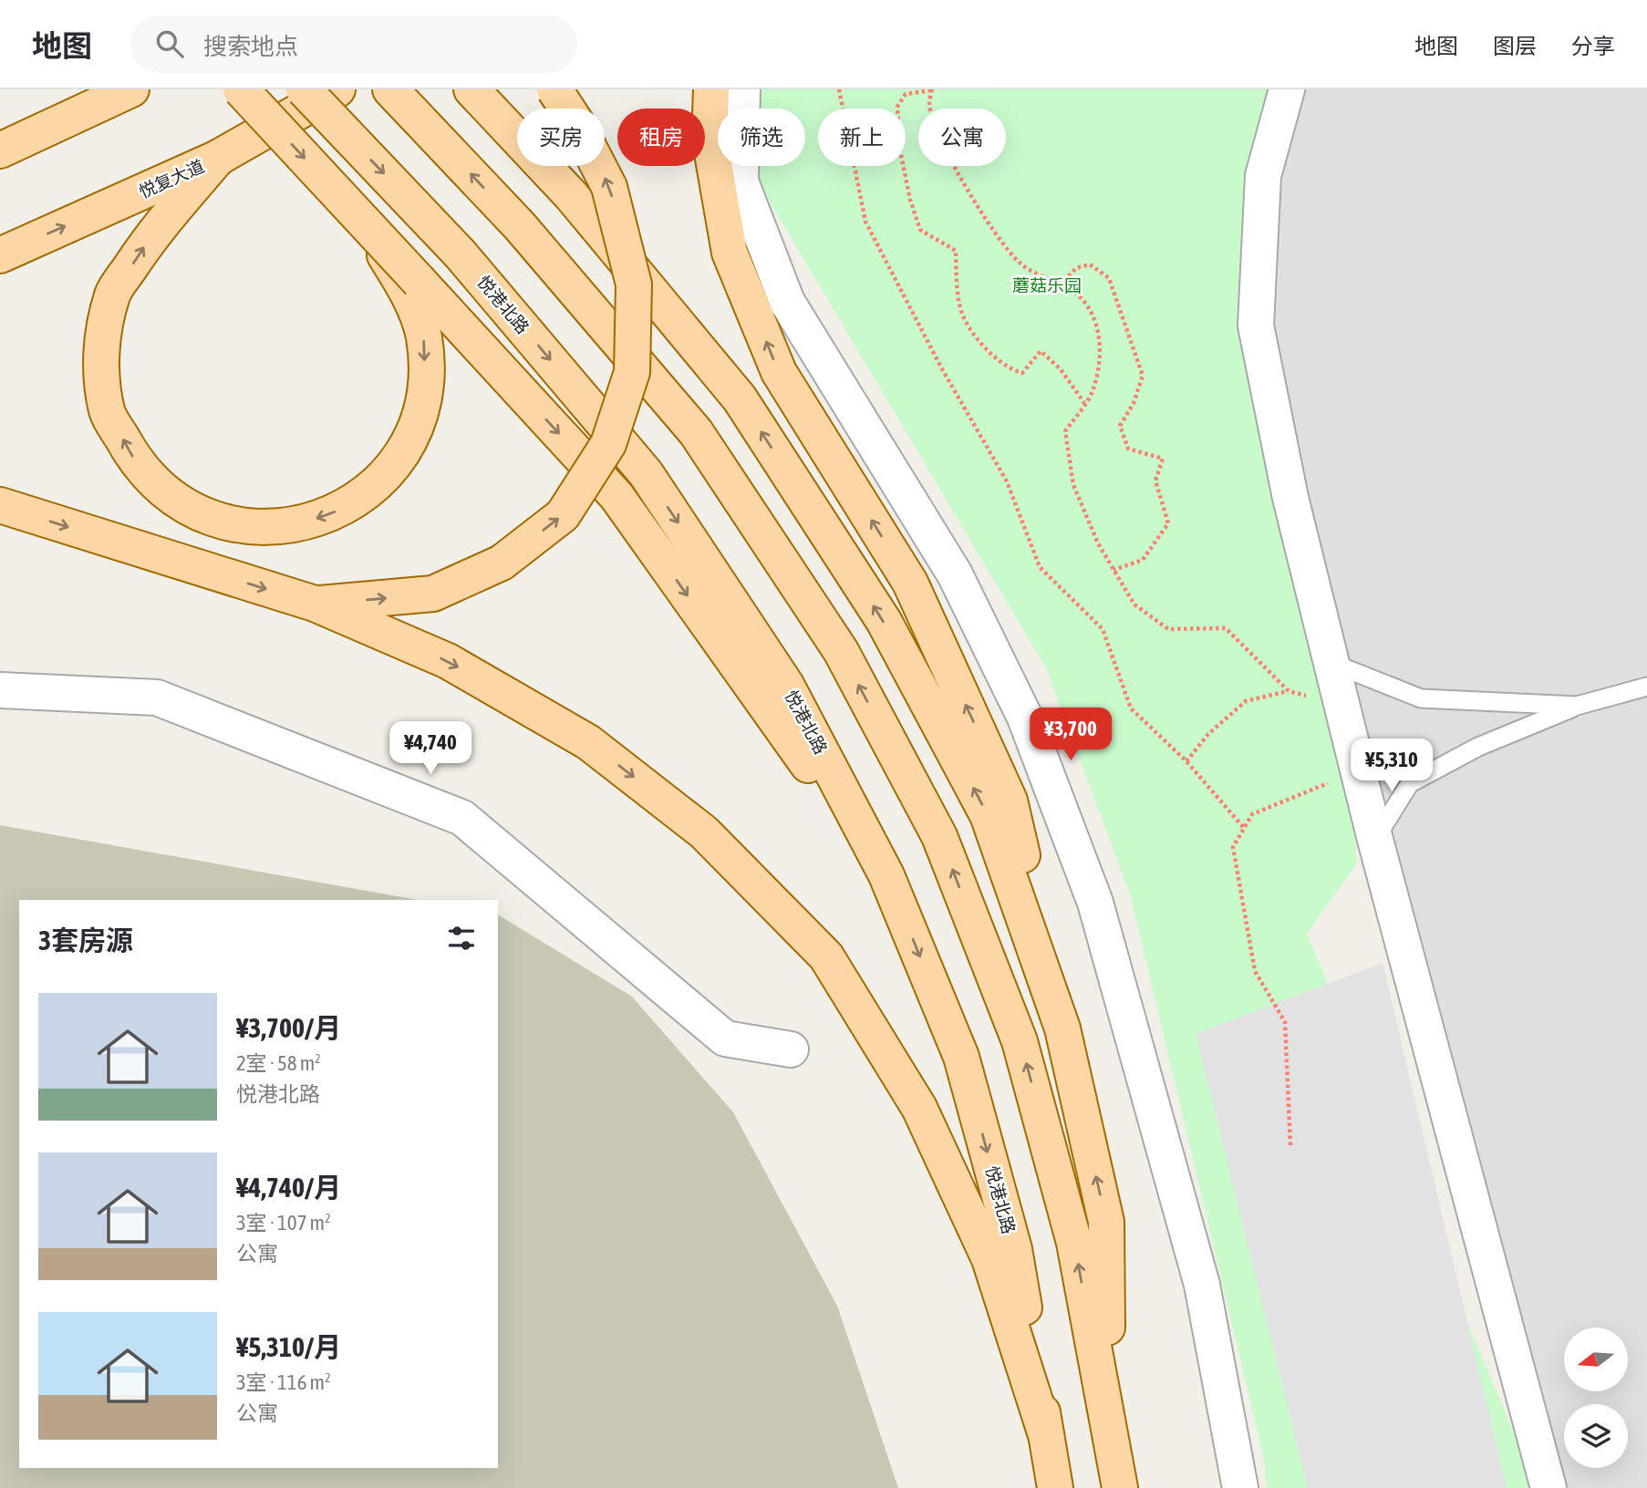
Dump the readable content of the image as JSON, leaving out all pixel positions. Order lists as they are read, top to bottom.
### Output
{
  "streets": {
    "main road": ["悦复大道", "悦港北路"]
  },
  "parks": ["蘑菇乐园"],
  "north": "left",
  "page": {
    "header": "地图",
    "search": "搜索地点",
    "nav": ["地图", "图层", "分享"],
    "chip": [
      "买房",
      "租房",
      "筛选",
      "新上",
      "公寓"
    ],
    "price": ["¥3,700", "¥4,740", "¥5,310"],
    "heading": "3套房源",
    "list": [
      {
        "name": "¥3,700/月",
        "note": "2室 · 58 m² · 悦港北路"
      },
      {
        "name": "¥4,740/月",
        "note": "3室 · 107 m² · 公寓"
      },
      {
        "name": "¥5,310/月",
        "note": "3室 · 116 m² · 公寓"
      }
    ]
  }
}
